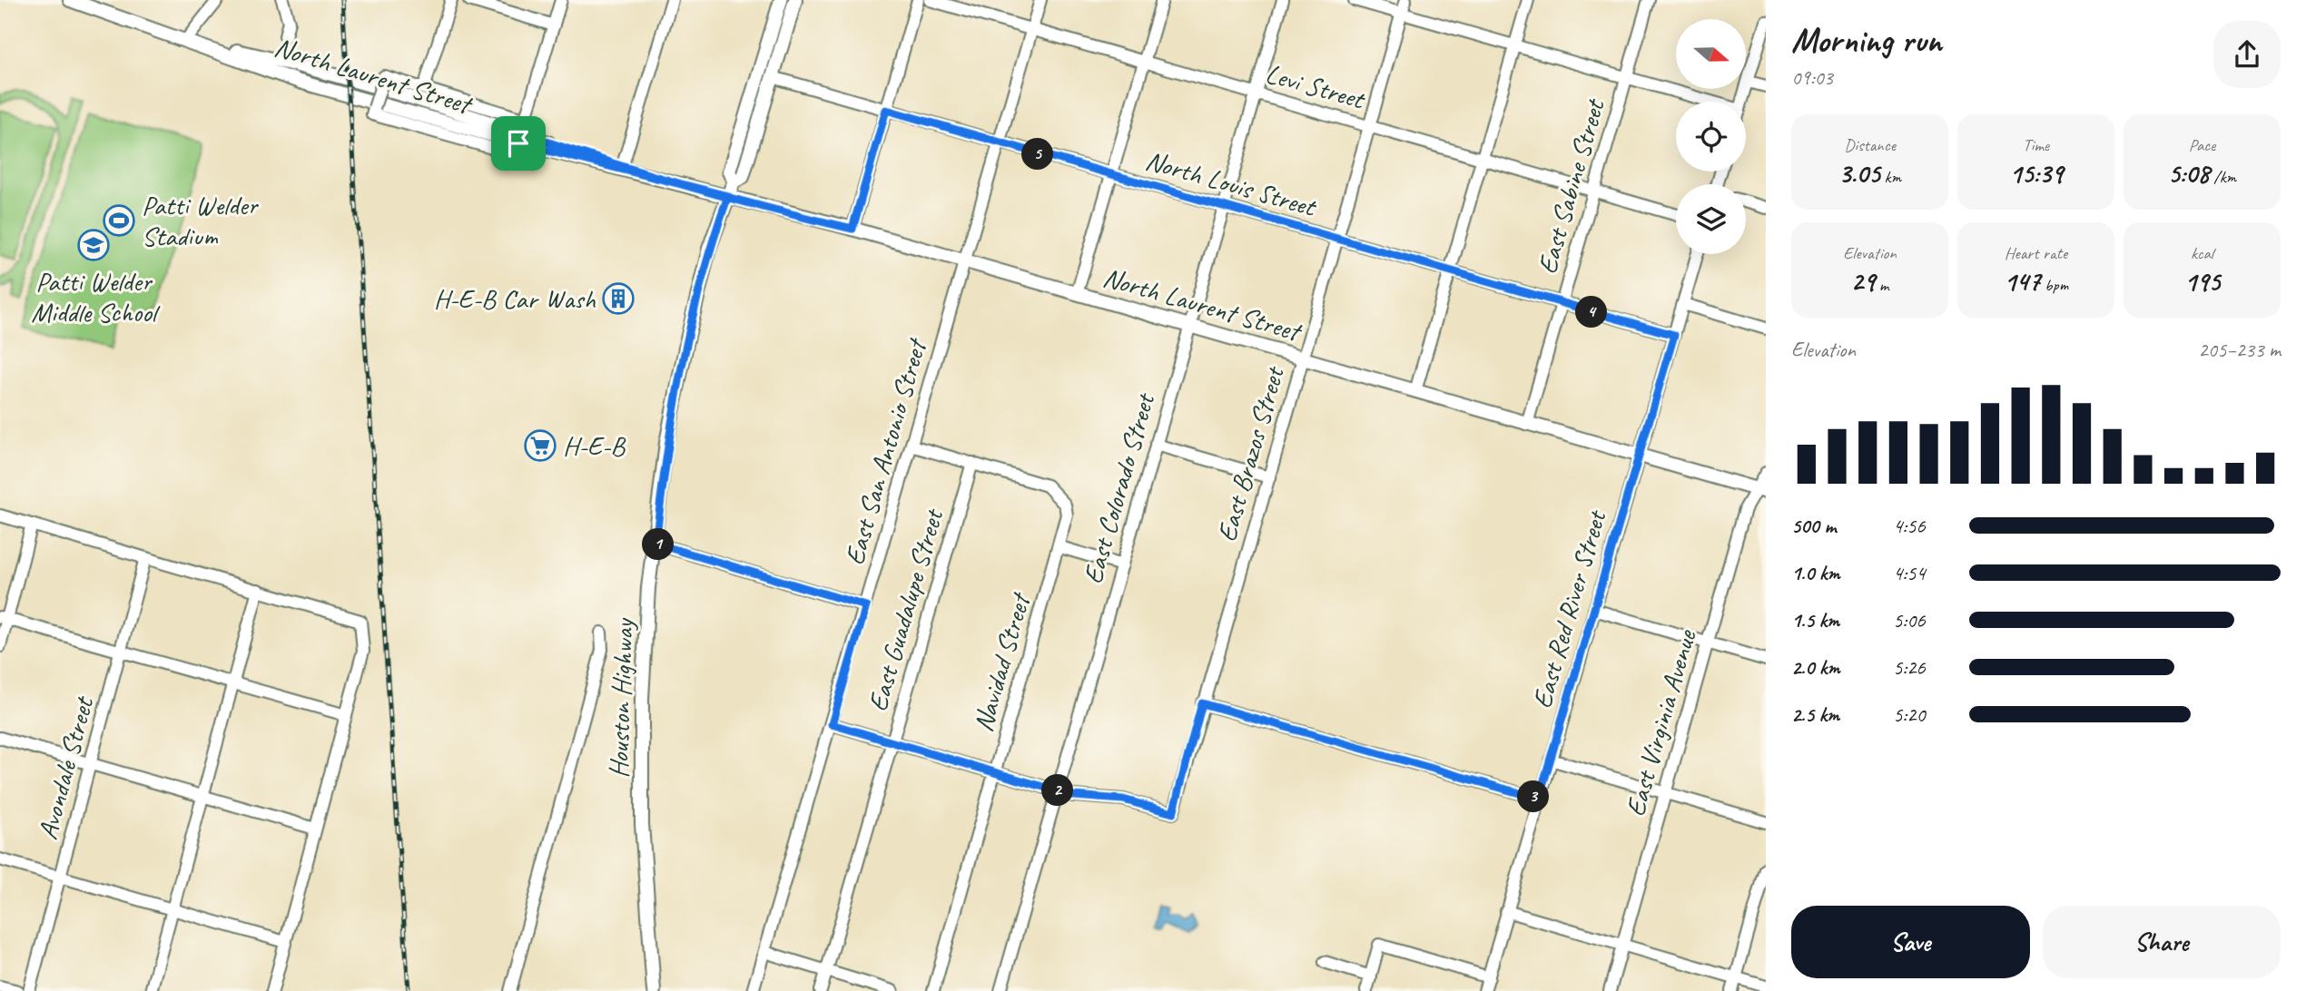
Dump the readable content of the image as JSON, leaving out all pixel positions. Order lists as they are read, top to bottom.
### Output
{
  "streets": {
    "main road": ["North Laurent Street", "Houston Highway"],
    "street": [
      "Levi Street",
      "North Louis Street",
      "East Sabine Street",
      "East San Antonio Street",
      "East Brazos Street",
      "East Colorado Street",
      "East Red River Street",
      "East Guadalupe Street",
      "Navidad Street",
      "East Virginia Avenue",
      "Avondale Street"
    ]
  },
  "crossings": [
    ["North Laurent Street", "East Sabine Street"],
    ["North Laurent Street", "East San Antonio Street"],
    ["North Laurent Street", "East Brazos Street"],
    ["North Laurent Street", "East Colorado Street"],
    ["North Laurent Street", "East Red River Street"],
    ["North Laurent Street", "Houston Highway"],
    ["North Laurent Street", "East Virginia Avenue"],
    ["Levi Street", "East Sabine Street"],
    ["Levi Street", "East San Antonio Street"],
    ["Levi Street", "East Brazos Street"],
    ["Levi Street", "East Colorado Street"],
    ["North Louis Street", "East Sabine Street"],
    ["North Louis Street", "East San Antonio Street"],
    ["North Louis Street", "East Brazos Street"],
    ["North Louis Street", "East Colorado Street"],
    ["North Louis Street", "East Red River Street"],
    ["East Brazos Street", "East Colorado Street"],
    ["East Guadalupe Street", "Navidad Street"]
  ],
  "places": {
    "sports": ["Patti Welder Stadium"],
    "school or university": ["Patti Welder Middle School"],
    "building": ["H-E-B Car Wash"],
    "supermarket": ["H-E-B"]
  },
  "north": "right",
  "page": {
    "heading": ["Morning run", "09:03"],
    "stats": [
      ["Distance", "3.05 km"],
      ["Time", "15:39"],
      ["Pace", "5:08 /km"],
      ["Elevation", "29 m"],
      ["Heart rate", "147 bpm"],
      ["kcal", "195"]
    ],
    "pins": [
      "5",
      "4",
      "1",
      "2",
      "3"
    ],
    "chart": ["Elevation", "205–233 m"],
    "list": [
      {
        "name": "500 m",
        "note": "4:56"
      },
      {
        "name": "1.0 km",
        "note": "4:54"
      },
      {
        "name": "1.5 km",
        "note": "5:06"
      },
      {
        "name": "2.0 km",
        "note": "5:26"
      },
      {
        "name": "2.5 km",
        "note": "5:20"
      }
    ],
    "buttons": ["Save", "Share"]
  }
}
